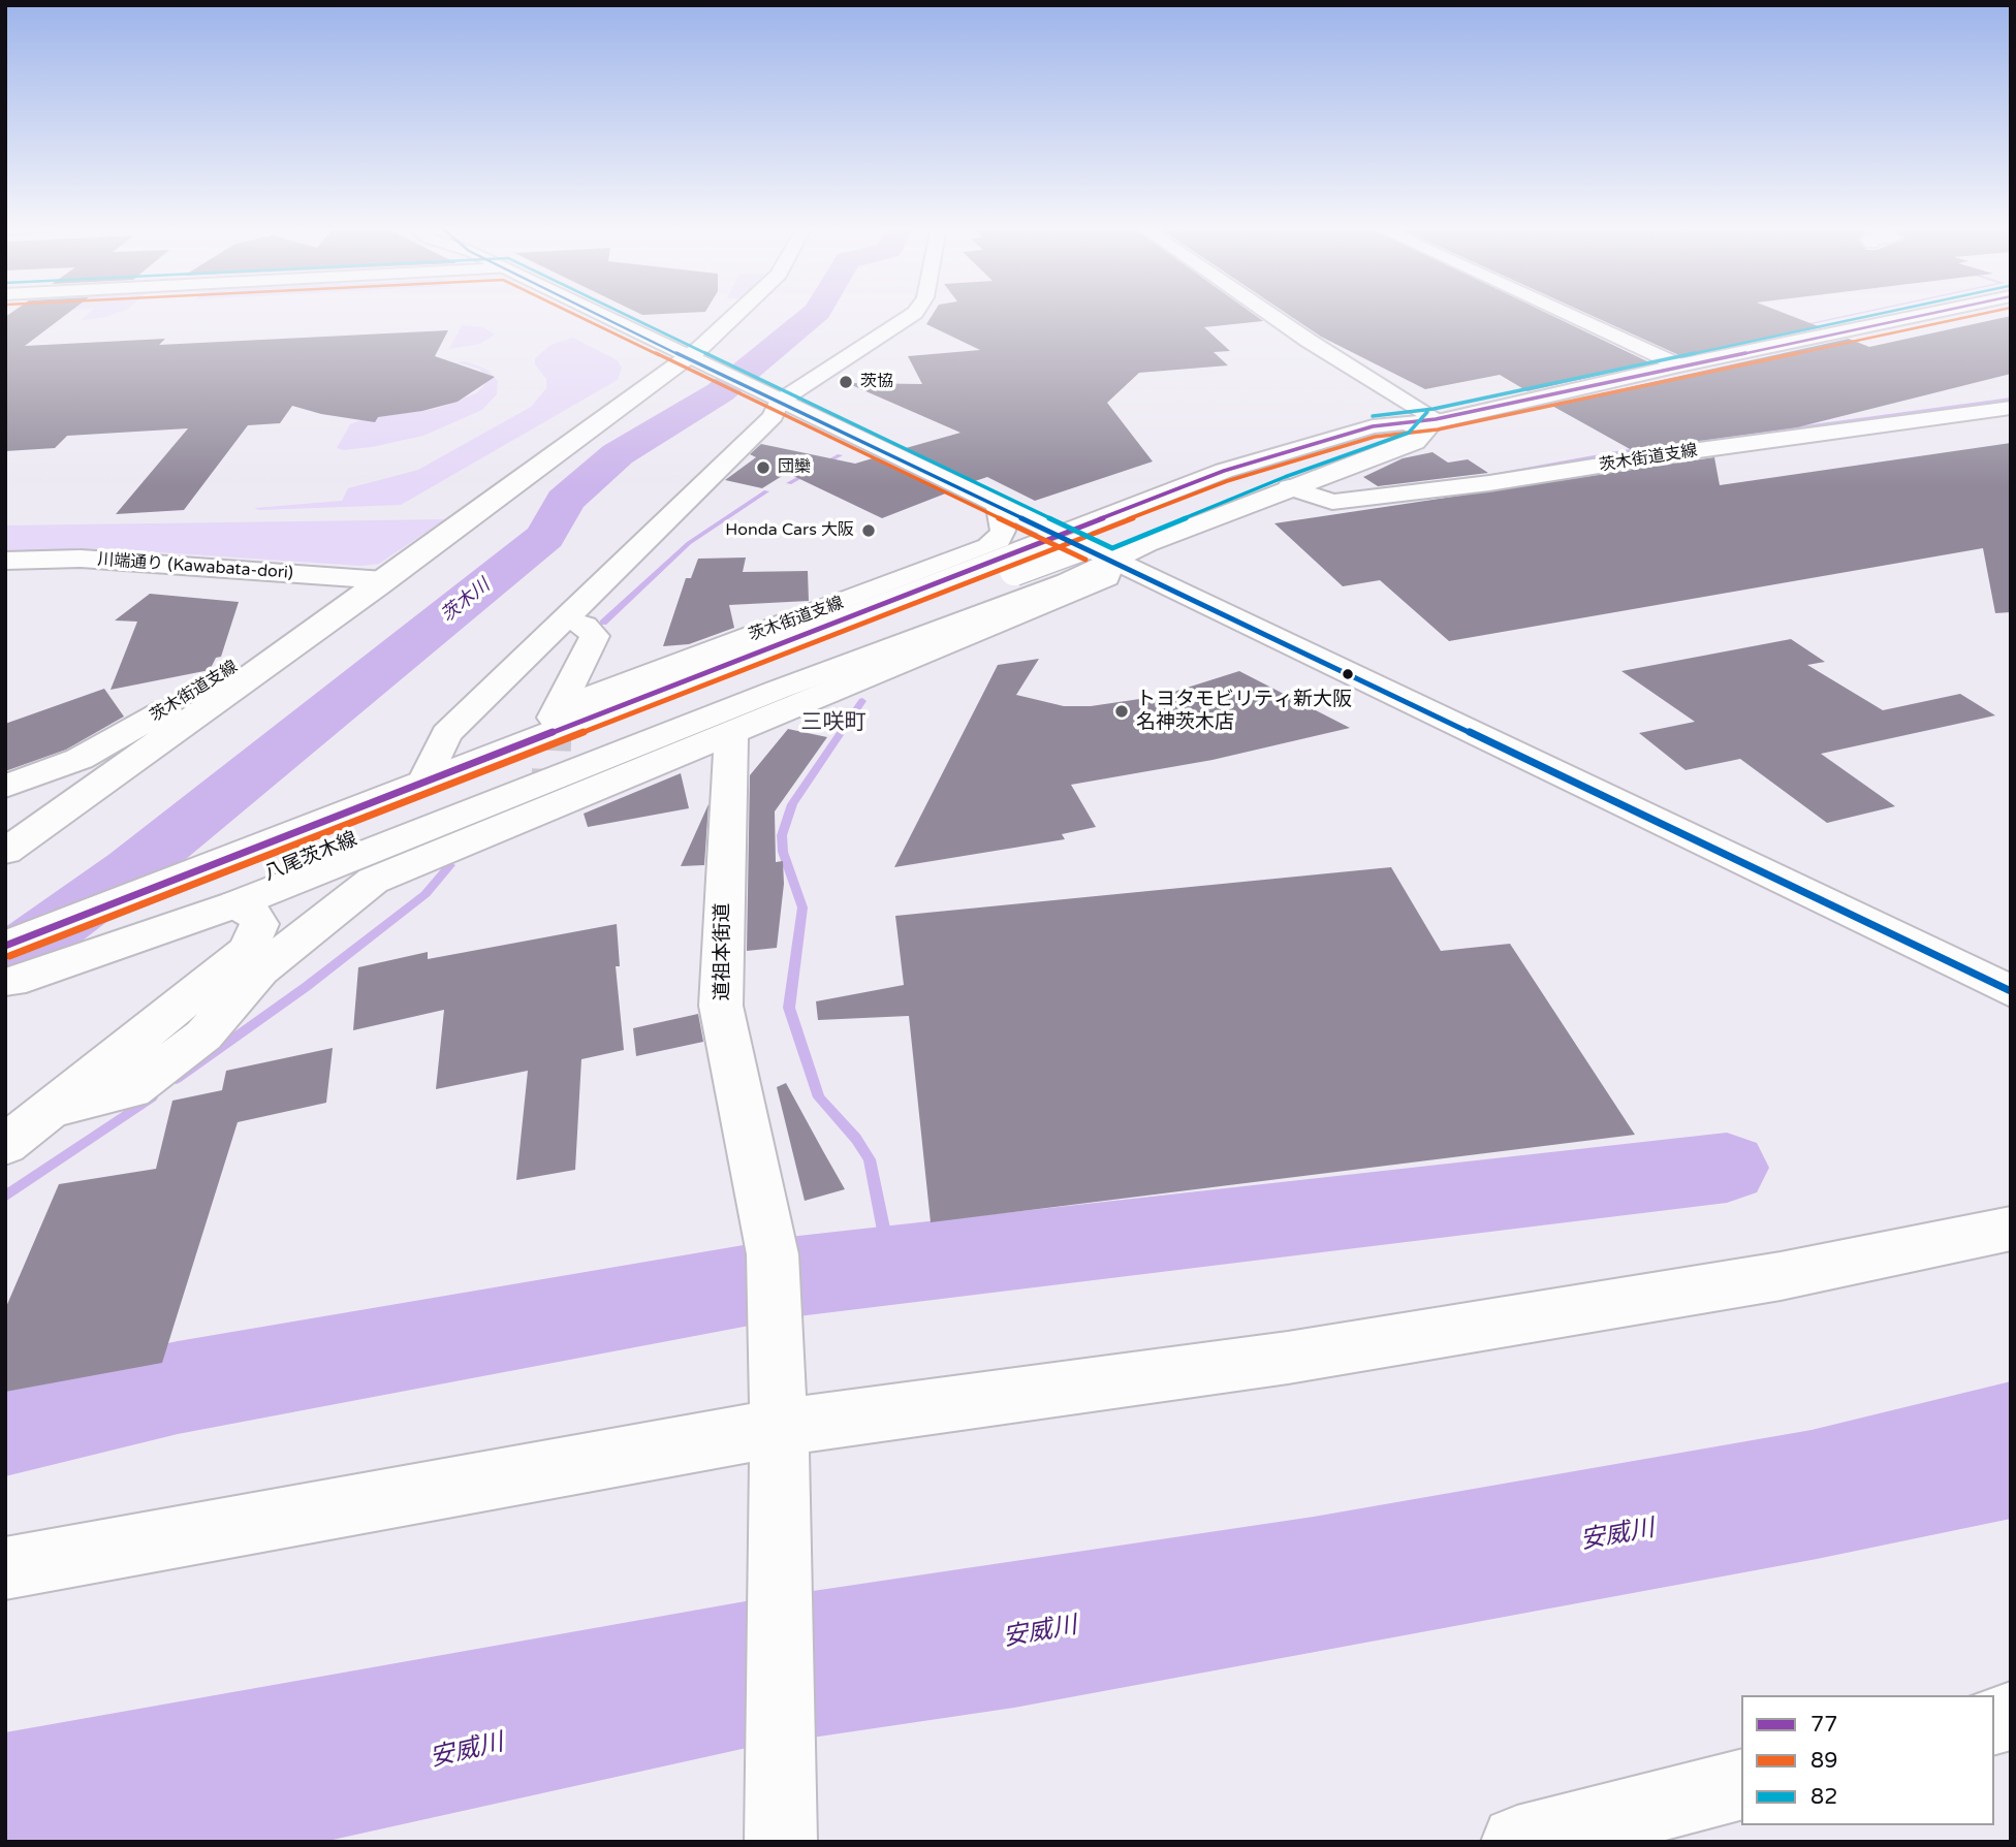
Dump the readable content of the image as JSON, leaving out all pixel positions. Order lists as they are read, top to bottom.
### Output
{
  "streets": {
    "main road": [
      "茨木街道支線",
      "川端通り (Kawabata-dori)",
      "八尾茨木線",
      "道祖本街道"
    ]
  },
  "crossings": [
    ["茨木街道支線", "川端通り (Kawabata-dori)"]
  ],
  "districts": ["三咲町"],
  "water": ["茨木川", "安威川"],
  "places": [
    "茨協",
    "団欒",
    "Honda Cars 大阪",
    "トヨタモビリティ新大阪 名神茨木店"
  ],
  "lines": ["transit line 77", "transit line 89", "transit line 82"],
  "legend": ["77", "89", "82"]
}
